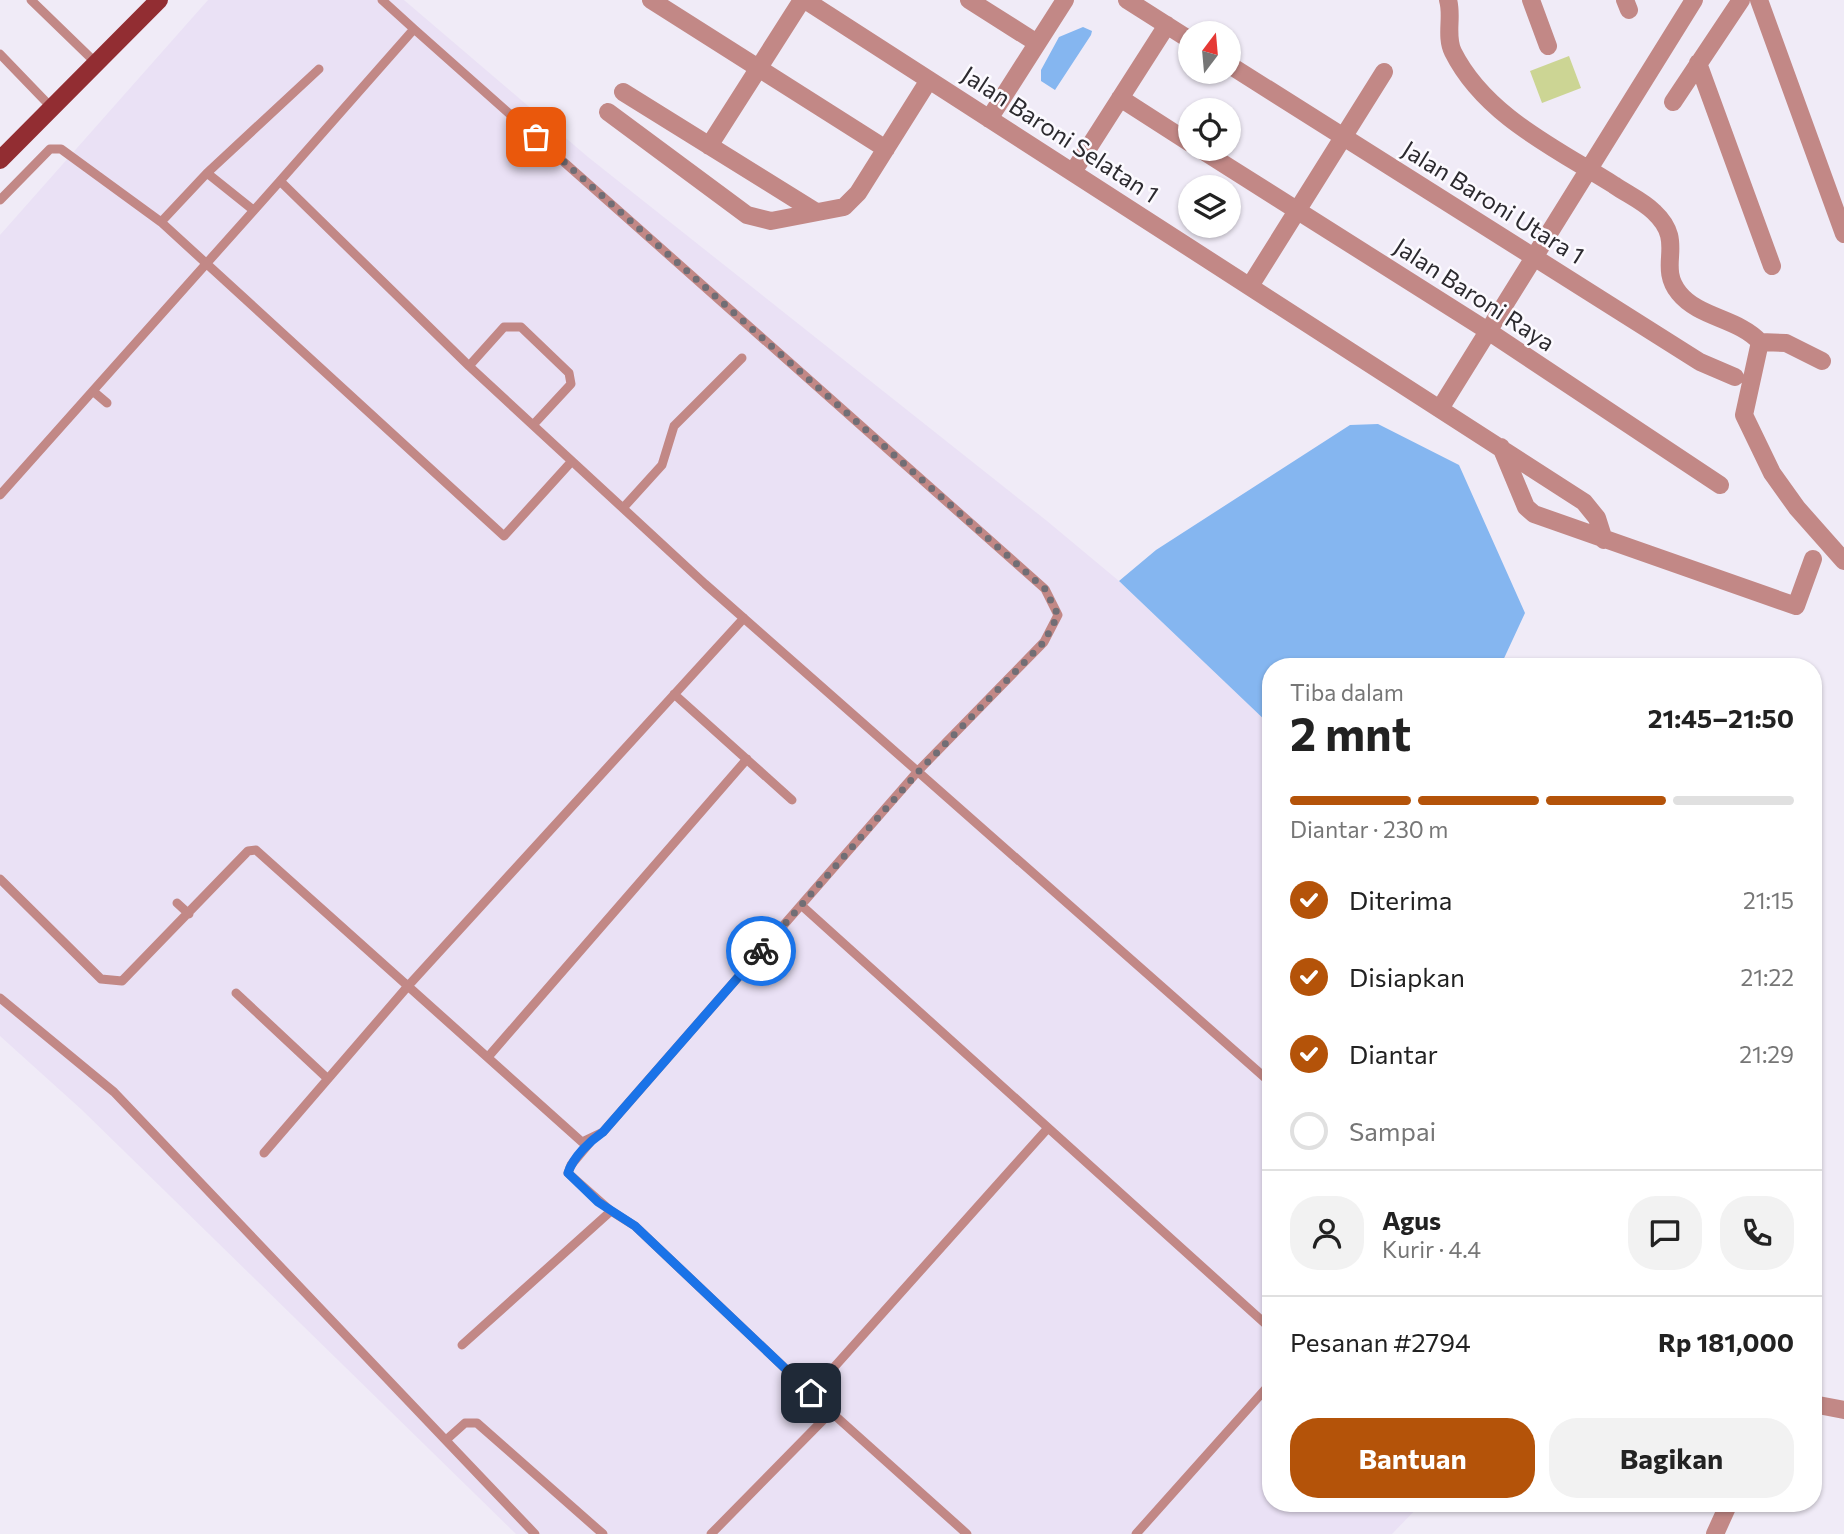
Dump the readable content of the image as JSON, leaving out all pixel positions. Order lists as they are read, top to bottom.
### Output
{
  "streets": {
    "street": ["Jalan Baroni Selatan 1", "Jalan Baroni Utara 1", "Jalan Baroni Raya"]
  },
  "north": "top",
  "page": {
    "heading": ["2 mnt", "Tiba dalam", "21:45–21:50"],
    "panel": [
      "Agus",
      "Kurir · 4.4",
      "Pesanan #2794",
      "Rp 181,000"
    ],
    "bar": "Diantar · 230 m",
    "list": [
      ["Diterima", "21:15"],
      ["Disiapkan", "21:22"],
      ["Diantar", "21:29"],
      "Sampai"
    ],
    "buttons": ["Bantuan", "Bagikan"]
  }
}
